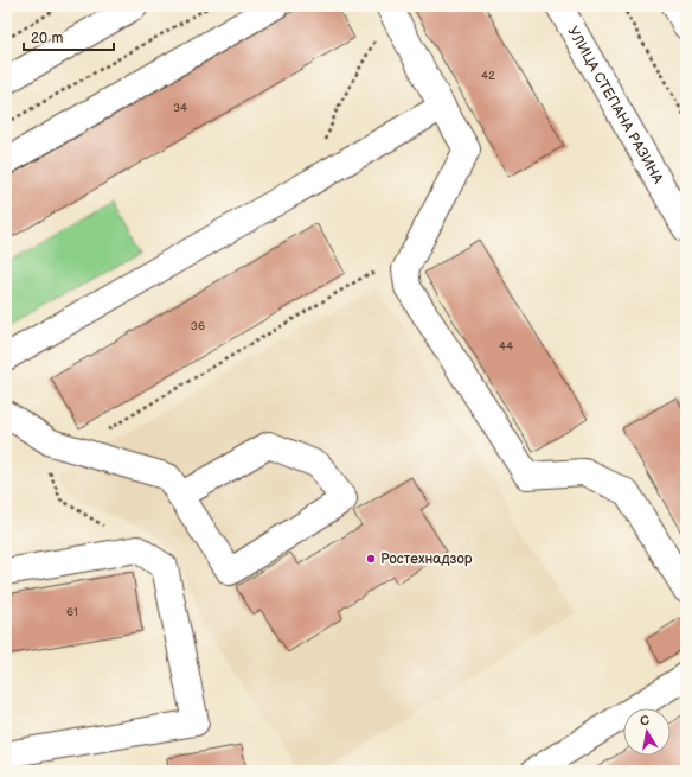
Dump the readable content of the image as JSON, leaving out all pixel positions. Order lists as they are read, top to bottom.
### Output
{
  "streets": {
    "main road": ["УЛИЦА СТЕПАНА РАЗИНА"]
  },
  "places": ["Ростехнадзор"],
  "house_numbers": [
    "42",
    "34",
    "36",
    "44",
    "61"
  ],
  "scale_bar": "20 m",
  "north": "top"
}
